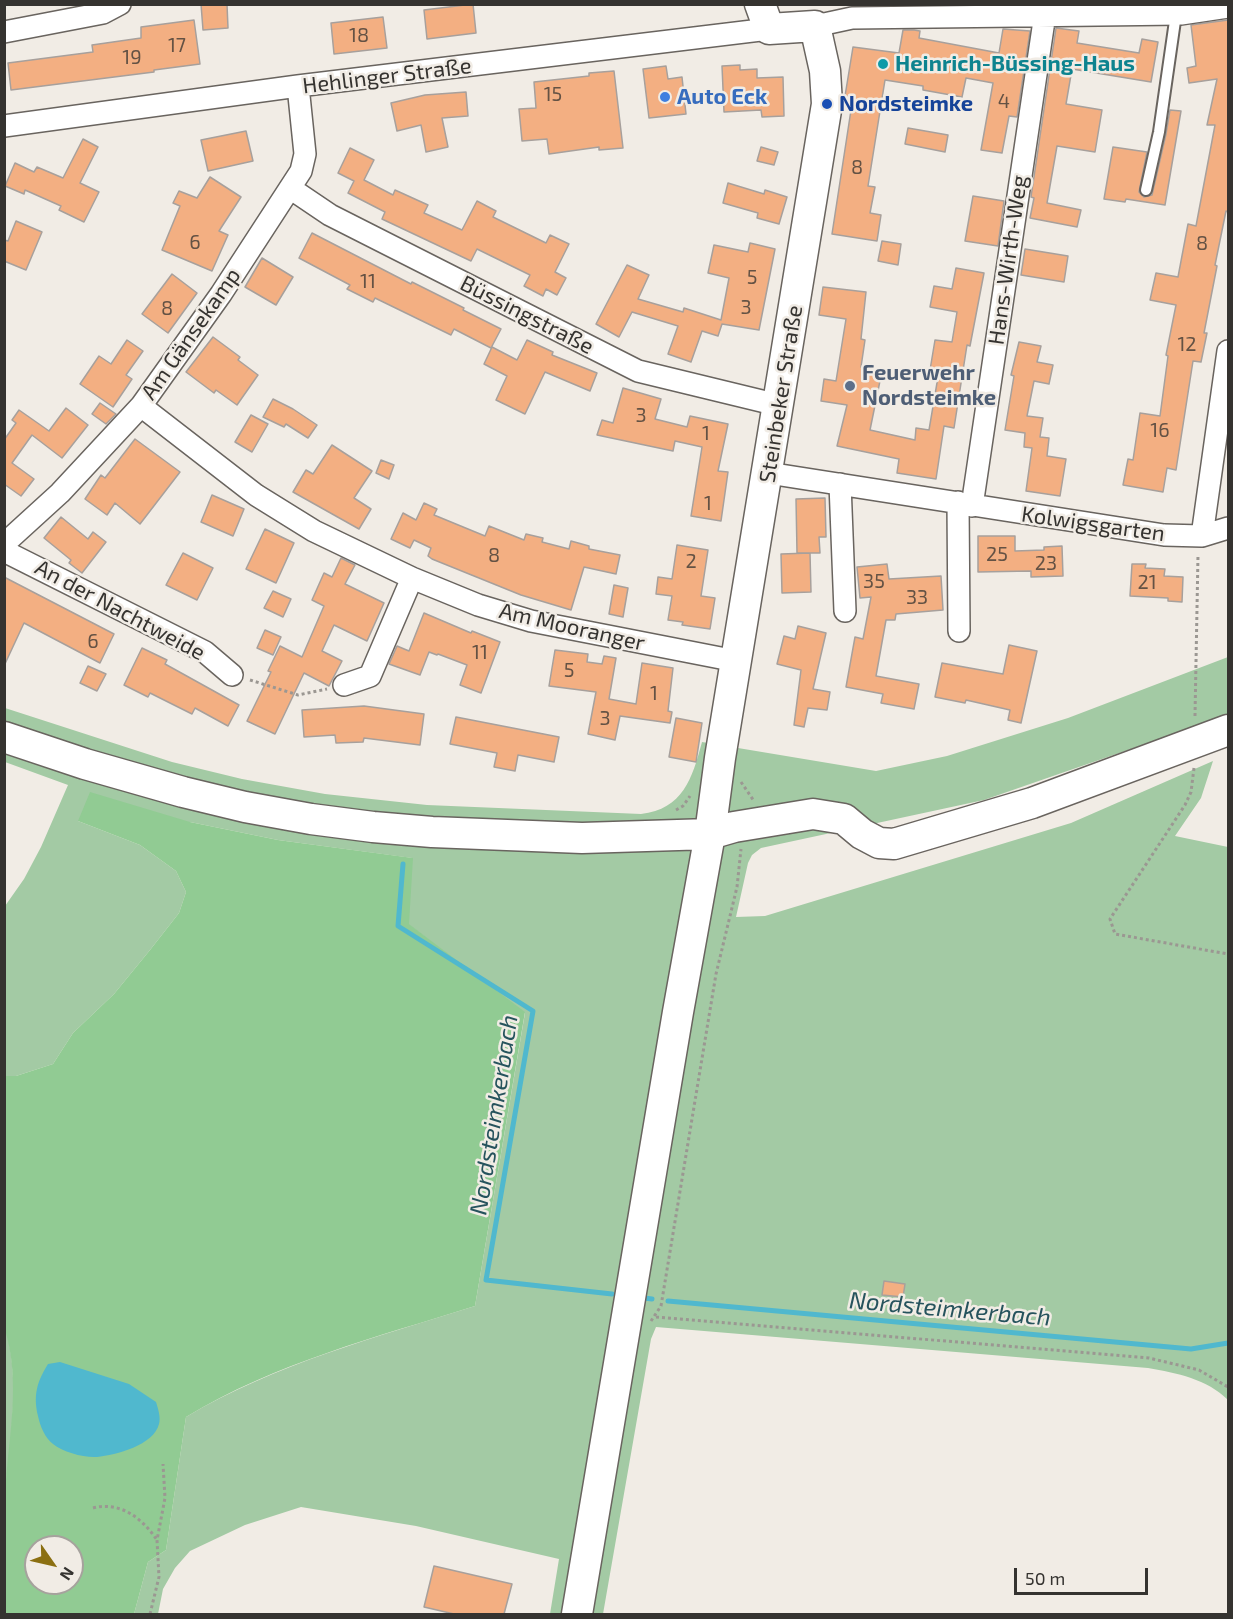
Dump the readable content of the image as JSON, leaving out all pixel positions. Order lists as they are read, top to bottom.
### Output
{
  "streets": {
    "street": [
      "Hehlinger Straße",
      "Hans-Wirth-Weg",
      "Büssingstraße",
      "Am Gänsekamp",
      "Steinbeker Straße",
      "Kolwigsgarten",
      "An der Nachtweide",
      "Am Mooranger"
    ]
  },
  "crossings": [
    ["Hehlinger Straße", "Am Gänsekamp"],
    ["Hans-Wirth-Weg", "Kolwigsgarten"],
    ["Büssingstraße", "Am Gänsekamp"],
    ["Büssingstraße", "Steinbeker Straße"],
    ["Am Gänsekamp", "Am Mooranger"],
    ["Steinbeker Straße", "Kolwigsgarten"],
    ["Steinbeker Straße", "Am Mooranger"]
  ],
  "water": ["Nordsteimkerbach"],
  "places": [
    "Heinrich-Büssing-Haus",
    "Auto Eck",
    "Nordsteimke",
    "Feuerwehr Nordsteimke"
  ],
  "house_numbers": [
    "18",
    "17",
    "19",
    "15",
    "4",
    "8",
    "6",
    "8",
    "5",
    "11",
    "3",
    "8",
    "12",
    "3",
    "16",
    "1",
    "1",
    "25",
    "8",
    "2",
    "23",
    "35",
    "21",
    "33",
    "6",
    "11",
    "5",
    "1",
    "3"
  ],
  "scale_bar": "50 m",
  "north": "bottom right"
}
